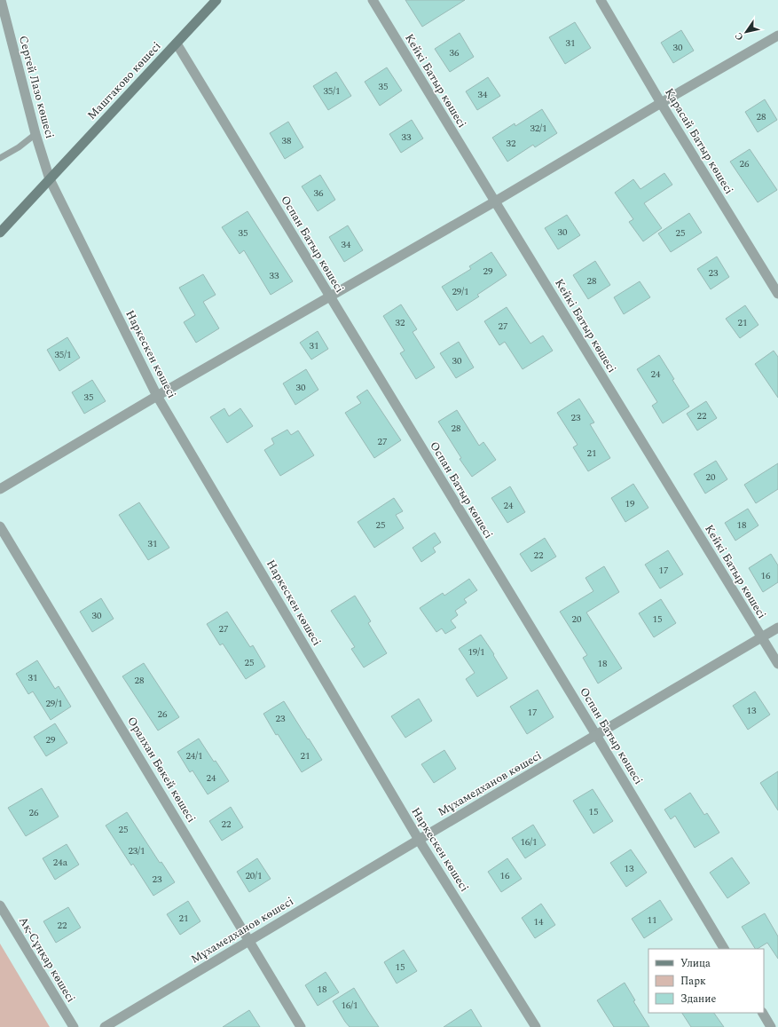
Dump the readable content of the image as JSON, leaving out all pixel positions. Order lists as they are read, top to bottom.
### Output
{
  "streets": {
    "main road": ["Маштаково көшесі"],
    "street": [
      "Кейкі Батыр көшесі",
      "Сергей Лазо көшесі",
      "Қарасай Батыр көшесі",
      "Оспан Батыр көшесі",
      "Наркескен көшесі",
      "Оралхан Бөкей көшесі",
      "Мұхамедханов көшесі",
      "Ақ-Сұңқар көшесі"
    ]
  },
  "crossings": [
    ["Маштаково көшесі", "Сергей Лазо көшесі"],
    ["Маштаково көшесі", "Оспан Батыр көшесі"],
    ["Маштаково көшесі", "Наркескен көшесі"],
    ["Кейкі Батыр көшесі", "Мұхамедханов көшесі"],
    ["Сергей Лазо көшесі", "Наркескен көшесі"],
    ["Оспан Батыр көшесі", "Мұхамедханов көшесі"],
    ["Наркескен көшесі", "Мұхамедханов көшесі"],
    ["Оралхан Бөкей көшесі", "Мұхамедханов көшесі"]
  ],
  "house_numbers": [
    "31",
    "30",
    "36",
    "35",
    "35/1",
    "34",
    "28",
    "32/1",
    "33",
    "38",
    "32",
    "26",
    "36",
    "30",
    "35",
    "25",
    "34",
    "29",
    "23",
    "33",
    "28",
    "29/1",
    "32",
    "21",
    "27",
    "31",
    "35/1",
    "30",
    "24",
    "30",
    "35",
    "22",
    "23",
    "28",
    "27",
    "21",
    "20",
    "19",
    "24",
    "25",
    "18",
    "31",
    "22",
    "17",
    "16",
    "30",
    "20",
    "15",
    "27",
    "19/1",
    "25",
    "18",
    "31",
    "28",
    "29/1",
    "13",
    "17",
    "26",
    "23",
    "29",
    "24/1",
    "21",
    "24",
    "15",
    "26",
    "22",
    "25",
    "16/1",
    "23/1",
    "24а",
    "13",
    "20/1",
    "16",
    "23",
    "21",
    "11",
    "14",
    "22",
    "15",
    "18",
    "16/1"
  ],
  "legend": ["Улица", "Парк", "Здание"],
  "north": "bottom left"
}
